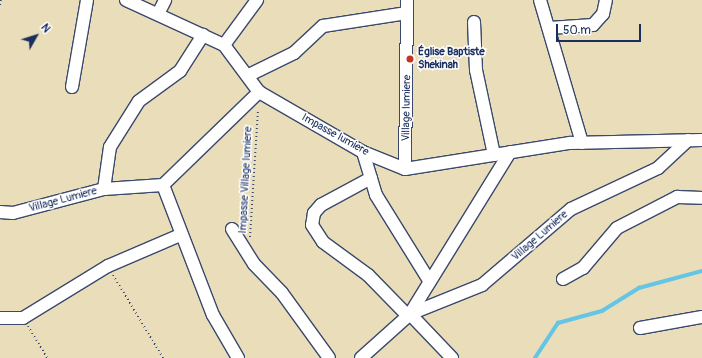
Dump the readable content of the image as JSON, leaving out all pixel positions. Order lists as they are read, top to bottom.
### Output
{
  "streets": {
    "street": ["Village lumiere", "Impasse lumiere", "Village Lumiere"],
    "path": ["Impasse Village lumiere"]
  },
  "crossings": [
    ["Village lumiere", "Impasse lumiere"],
    ["Impasse lumiere", "Impasse Village lumiere"]
  ],
  "places": ["Église Baptiste Shekinah"],
  "scale_bar": "50 m",
  "north": "top right"
}
